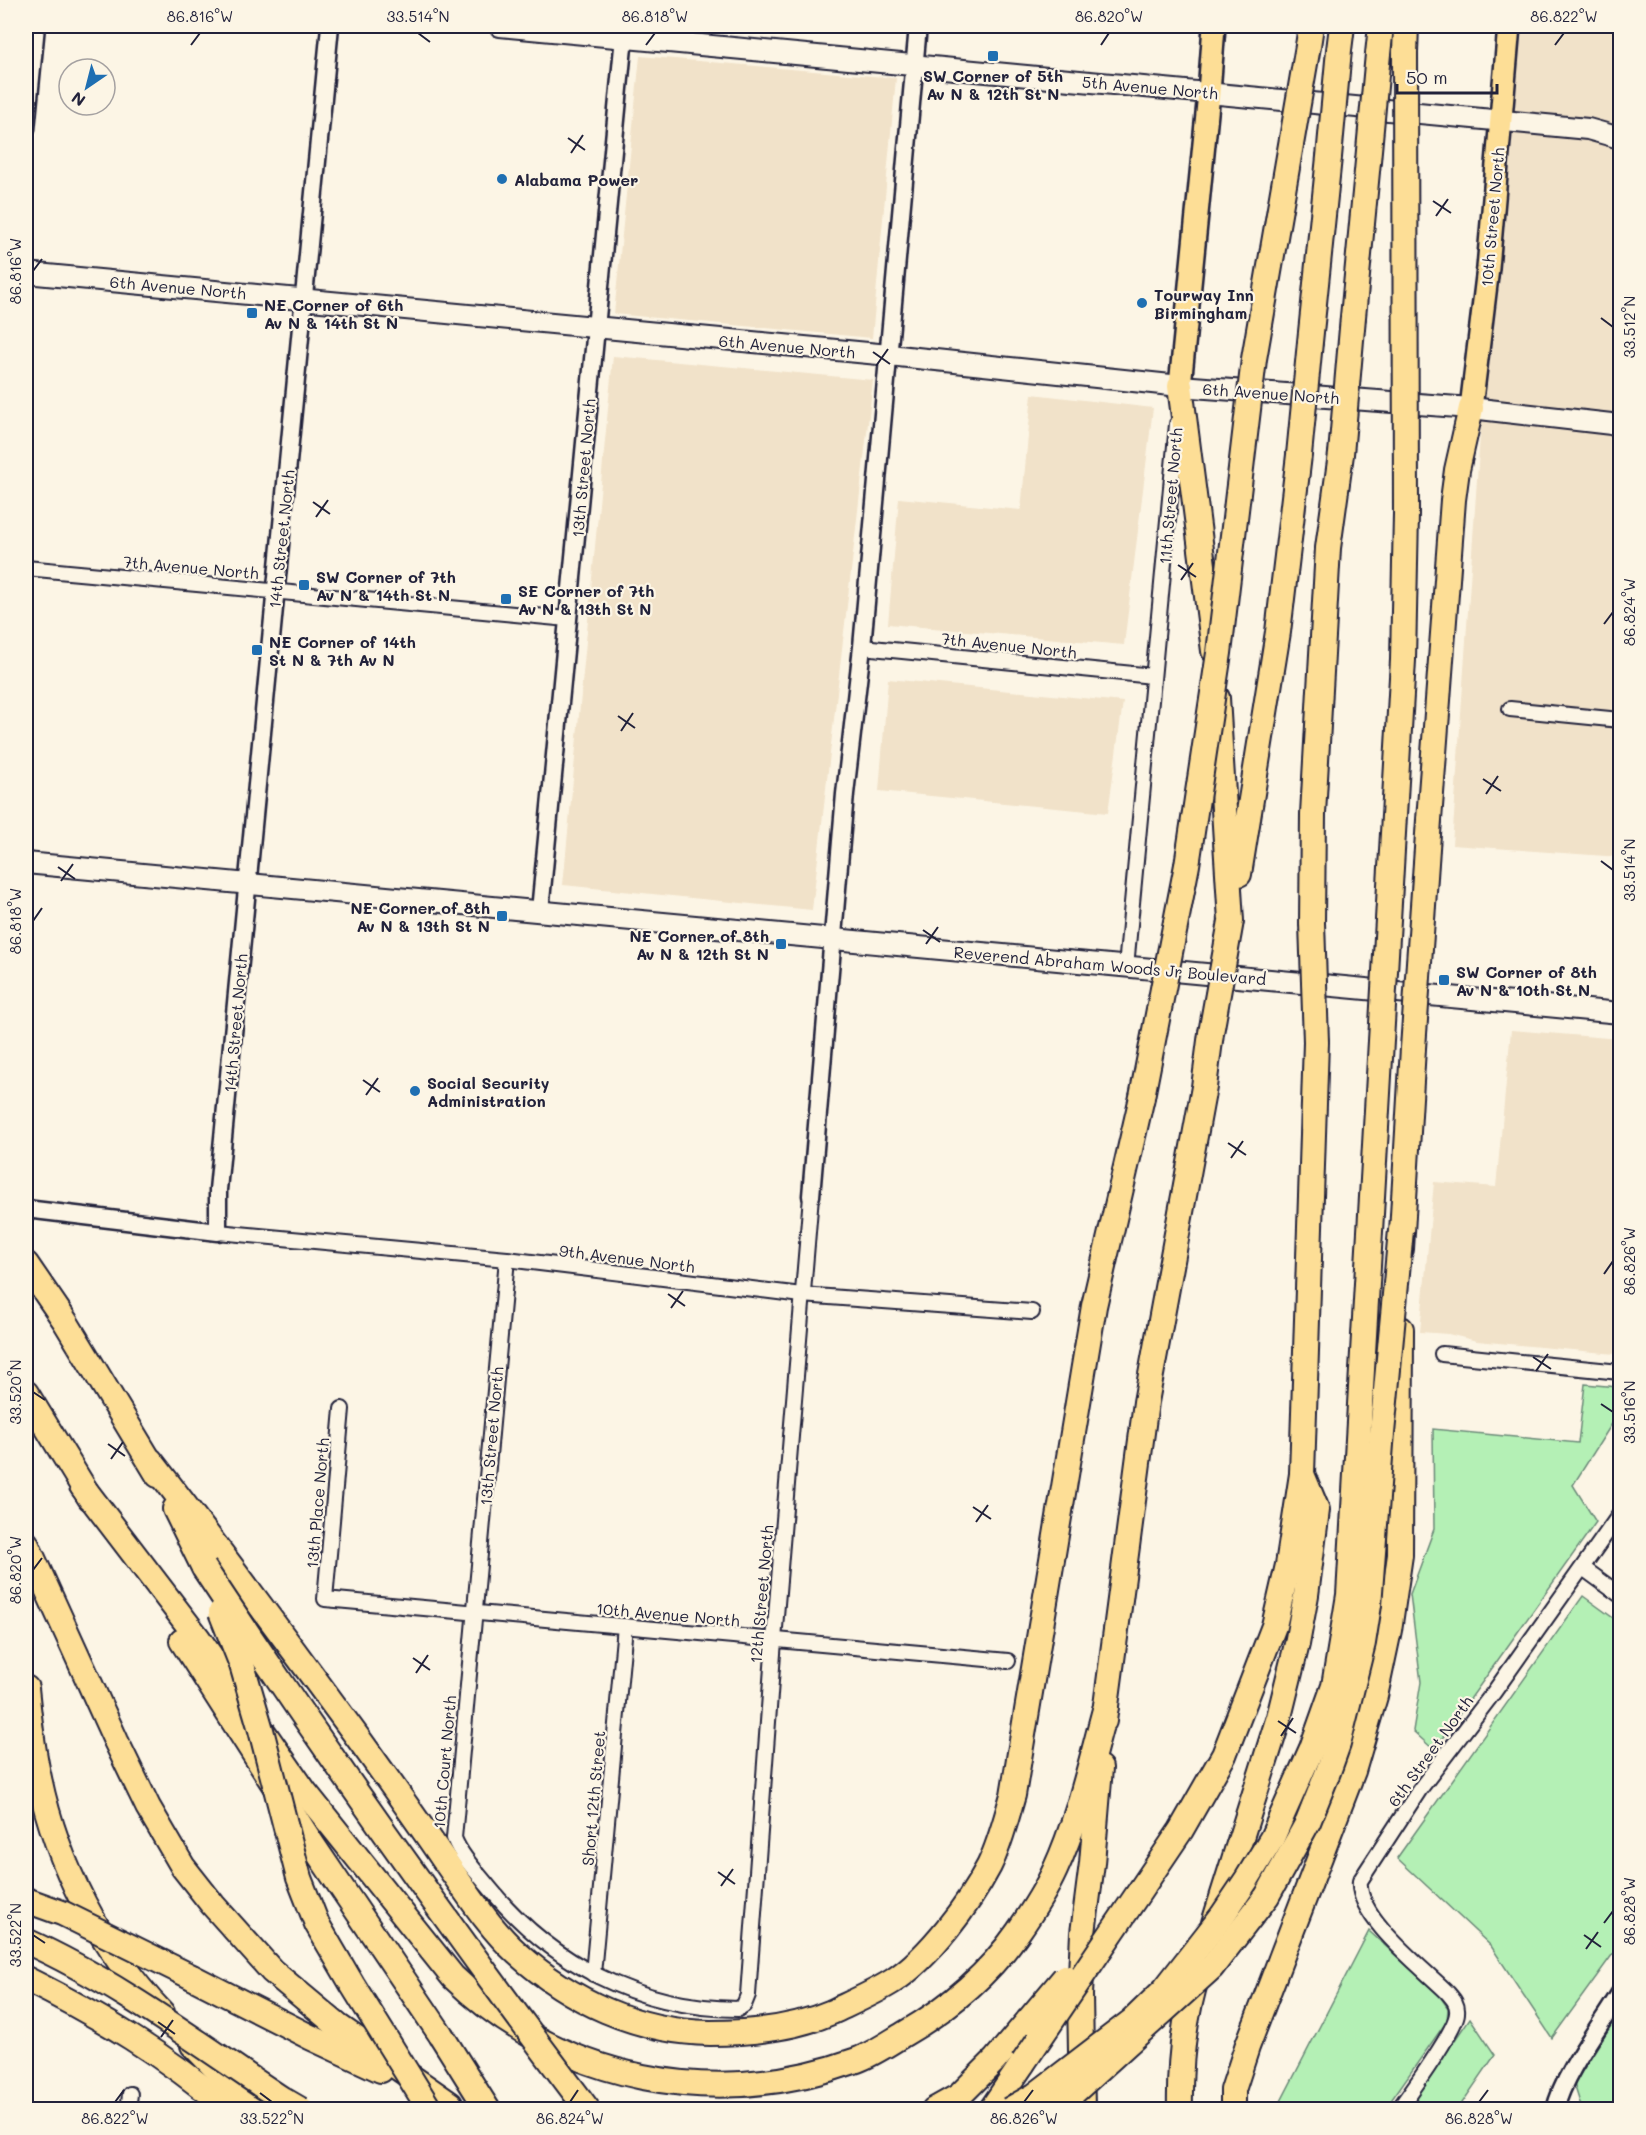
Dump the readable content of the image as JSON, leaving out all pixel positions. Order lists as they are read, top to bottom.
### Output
{
  "streets": {
    "main road": [
      "5th Avenue North",
      "10th Street North",
      "6th Avenue North",
      "11th Street North",
      "Reverend Abraham Woods Jr Boulevard"
    ],
    "street": [
      "13th Street North",
      "14th Street North",
      "7th Avenue North",
      "9th Avenue North",
      "13th Place North",
      "12th Street North",
      "10th Avenue North",
      "6th Street North",
      "10th Court North",
      "Short 12th Street"
    ]
  },
  "crossings": [
    ["5th Avenue North", "10th Street North"],
    ["5th Avenue North", "13th Street North"],
    ["5th Avenue North", "11th Street North"],
    ["10th Street North", "6th Avenue North"],
    ["6th Avenue North", "13th Street North"],
    ["6th Avenue North", "11th Street North"],
    ["6th Avenue North", "14th Street North"],
    ["13th Street North", "7th Avenue North"],
    ["13th Street North", "Reverend Abraham Woods Jr Boulevard"],
    ["13th Street North", "9th Avenue North"],
    ["13th Street North", "10th Avenue North"],
    ["13th Street North", "10th Court North"],
    ["11th Street North", "7th Avenue North"],
    ["11th Street North", "Reverend Abraham Woods Jr Boulevard"],
    ["14th Street North", "7th Avenue North"],
    ["14th Street North", "Reverend Abraham Woods Jr Boulevard"],
    ["14th Street North", "9th Avenue North"],
    ["9th Avenue North", "12th Street North"],
    ["13th Place North", "10th Avenue North"],
    ["12th Street North", "10th Avenue North"],
    ["12th Street North", "10th Court North"],
    ["10th Avenue North", "10th Court North"],
    ["10th Avenue North", "Short 12th Street"],
    ["10th Court North", "Short 12th Street"]
  ],
  "places": {
    "transit": [
      "SW Corner of 5th Av N & 12th St N",
      "NE Corner of 6th Av N & 14th St N",
      "SW Corner of 7th Av N & 14th St N",
      "SE Corner of 7th Av N & 13th St N",
      "NE Corner of 14th St N & 7th Av N",
      "NE Corner of 8th Av N & 13th St N",
      "NE Corner of 8th Av N & 12th St N",
      "SW Corner of 8th Av N & 10th St N"
    ],
    "other": ["Alabama Power", "Tourway Inn Birmingham", "Social Security Administration"]
  },
  "scale_bar": "50 m",
  "north": "bottom left",
  "coordinates": [
    "86.816°W",
    "33.514°N",
    "86.818°W",
    "86.820°W",
    "86.822°W",
    "33.512°N",
    "86.824°W",
    "86.826°W",
    "33.520°N",
    "33.516°N",
    "86.828°W",
    "33.522°N"
  ]
}
